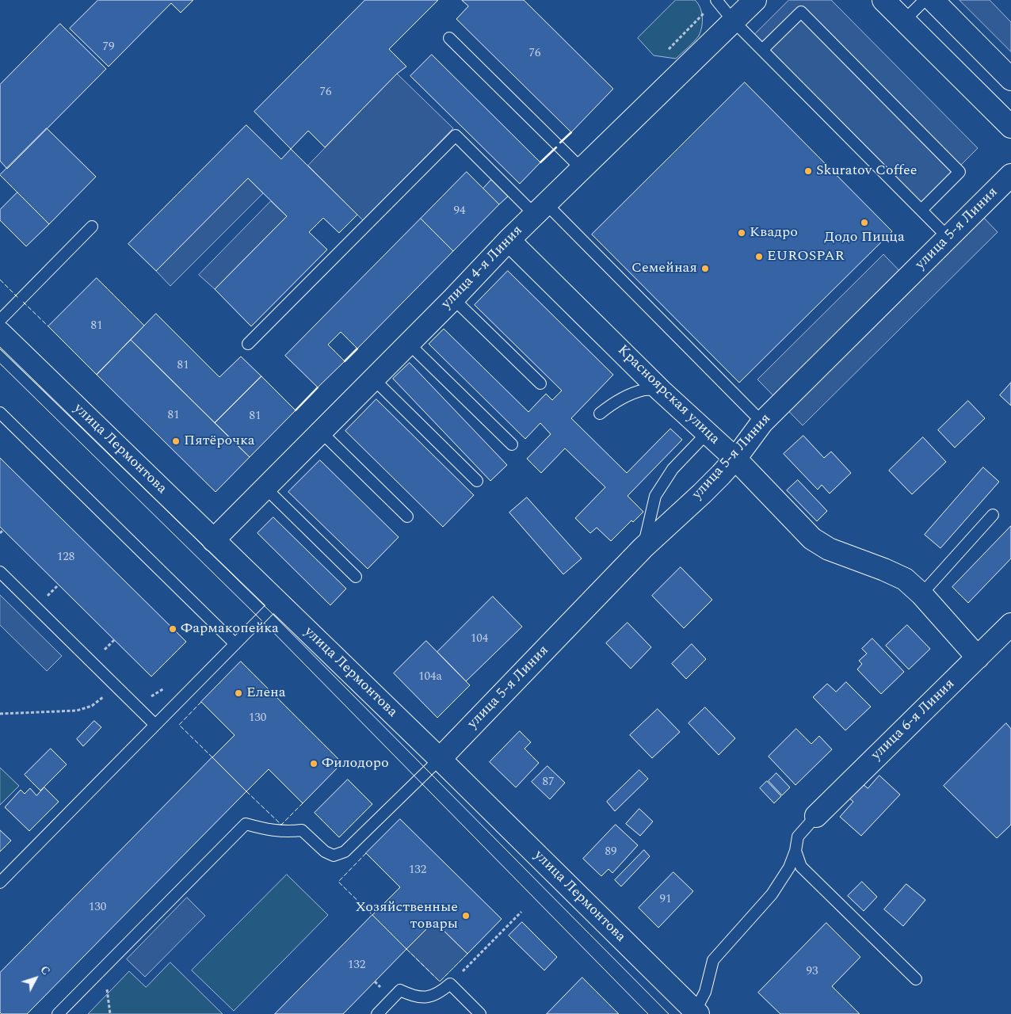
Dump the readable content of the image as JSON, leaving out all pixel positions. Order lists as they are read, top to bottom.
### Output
{
  "streets": {
    "street": [
      "улица 5-я Линия",
      "улица 4-я Линия",
      "Красноярская улица",
      "улица Лермонтова",
      "улица 6-я Линия"
    ]
  },
  "crossings": [
    ["улица 5-я Линия", "Красноярская улица"],
    ["улица 5-я Линия", "улица Лермонтова"],
    ["улица 4-я Линия", "Красноярская улица"],
    ["улица 4-я Линия", "улица Лермонтова"],
    ["Красноярская улица", "улица 6-я Линия"]
  ],
  "places": [
    "Skuratov Coffee",
    "Додо Пицца",
    "Квадро",
    "EUROSPAR",
    "Семейная",
    "Пятёрочка",
    "Фармакопейка",
    "Елена",
    "Филодоро",
    "Хозяйственные товары"
  ],
  "house_numbers": [
    "79",
    "76",
    "76",
    "94",
    "81",
    "81",
    "81",
    "81",
    "128",
    "104",
    "104а",
    "130",
    "87",
    "89",
    "132",
    "91",
    "130",
    "132",
    "93"
  ],
  "north": "top right"
}
